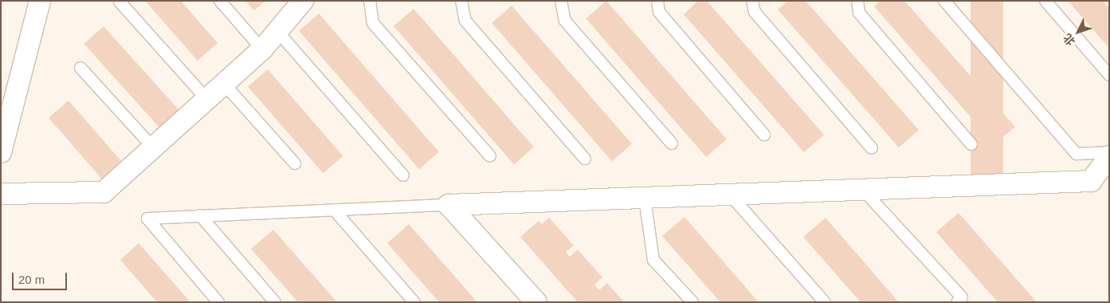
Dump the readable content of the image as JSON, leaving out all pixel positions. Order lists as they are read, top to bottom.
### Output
{
  "scale_bar": "20 m",
  "north": "bottom left"
}
